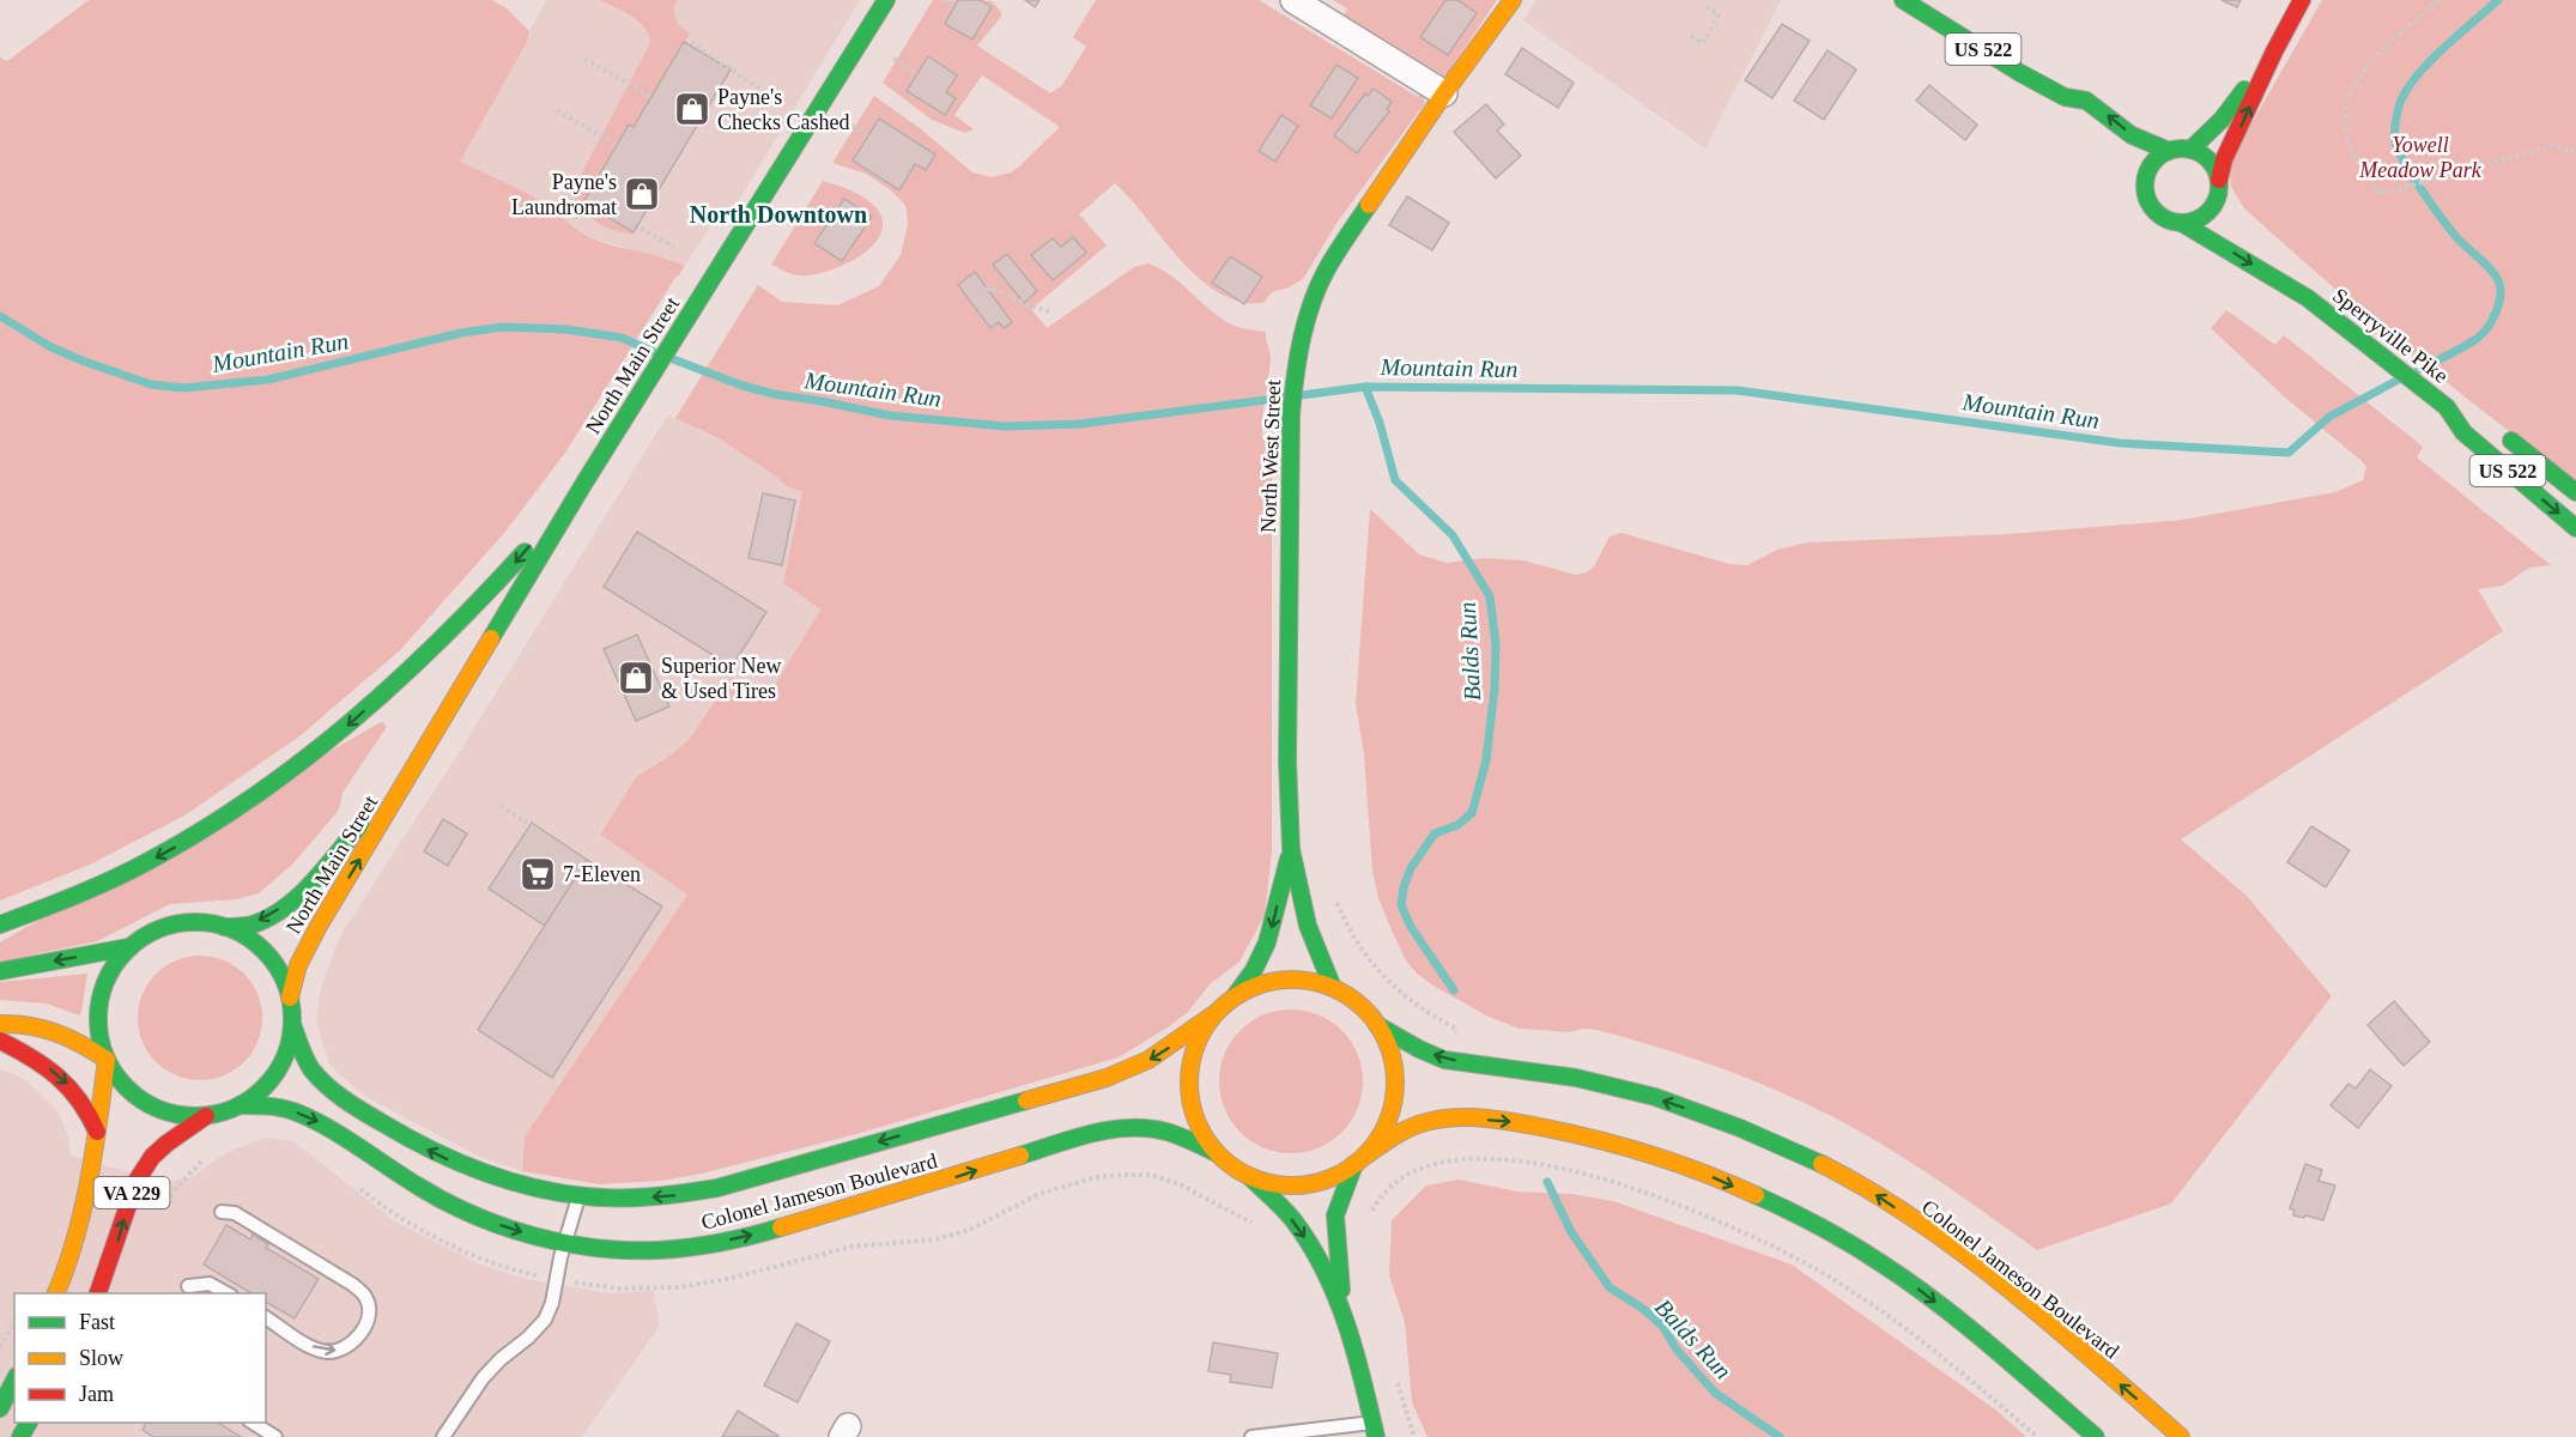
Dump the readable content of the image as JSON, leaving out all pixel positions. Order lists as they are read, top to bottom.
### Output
{
  "streets": {
    "main road": [
      "US 522",
      "Sperryville Pike",
      "North Main Street",
      "North West Street",
      "Colonel Jameson Boulevard",
      "VA 229"
    ]
  },
  "crossings": [
    ["US 522", "Sperryville Pike"],
    ["North Main Street", "Colonel Jameson Boulevard"],
    ["North West Street", "Colonel Jameson Boulevard"]
  ],
  "districts": ["North Downtown"],
  "water": ["Mountain Run", "Balds Run"],
  "parks": ["Yowell Meadow Park"],
  "places": {
    "shop": ["Payne's Checks Cashed", "Payne's Laundromat", "Superior New & Used Tires"],
    "supermarket": ["7-Eleven"]
  },
  "legend": ["Fast", "Slow", "Jam"]
}
